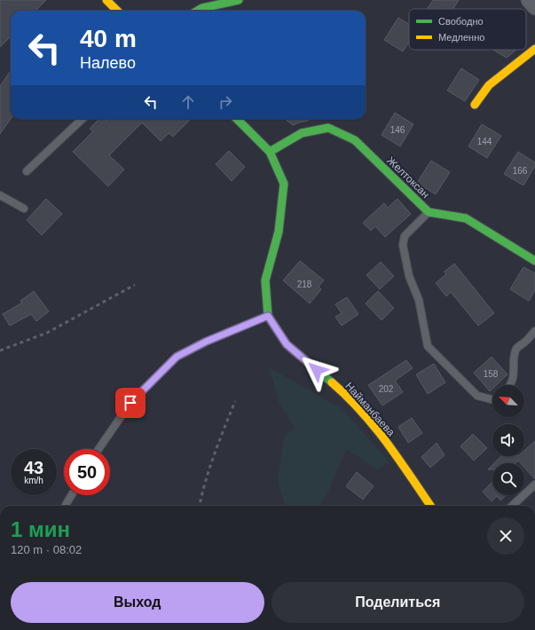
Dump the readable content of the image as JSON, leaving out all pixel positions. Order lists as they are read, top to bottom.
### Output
{
  "streets": {
    "main road": ["Желтоксан", "Найманбаева"]
  },
  "house_numbers": [
    "146",
    "144",
    "166",
    "218",
    "158",
    "202"
  ],
  "legend": ["Свободно", "Медленно"],
  "north": "top left",
  "page": {
    "turn": ["40 m", "Налево"],
    "speed": "43 km/h",
    "limit": "50",
    "heading": ["1 мин", "120 m · 08:02"],
    "buttons": ["Выход", "Поделиться"]
  }
}
